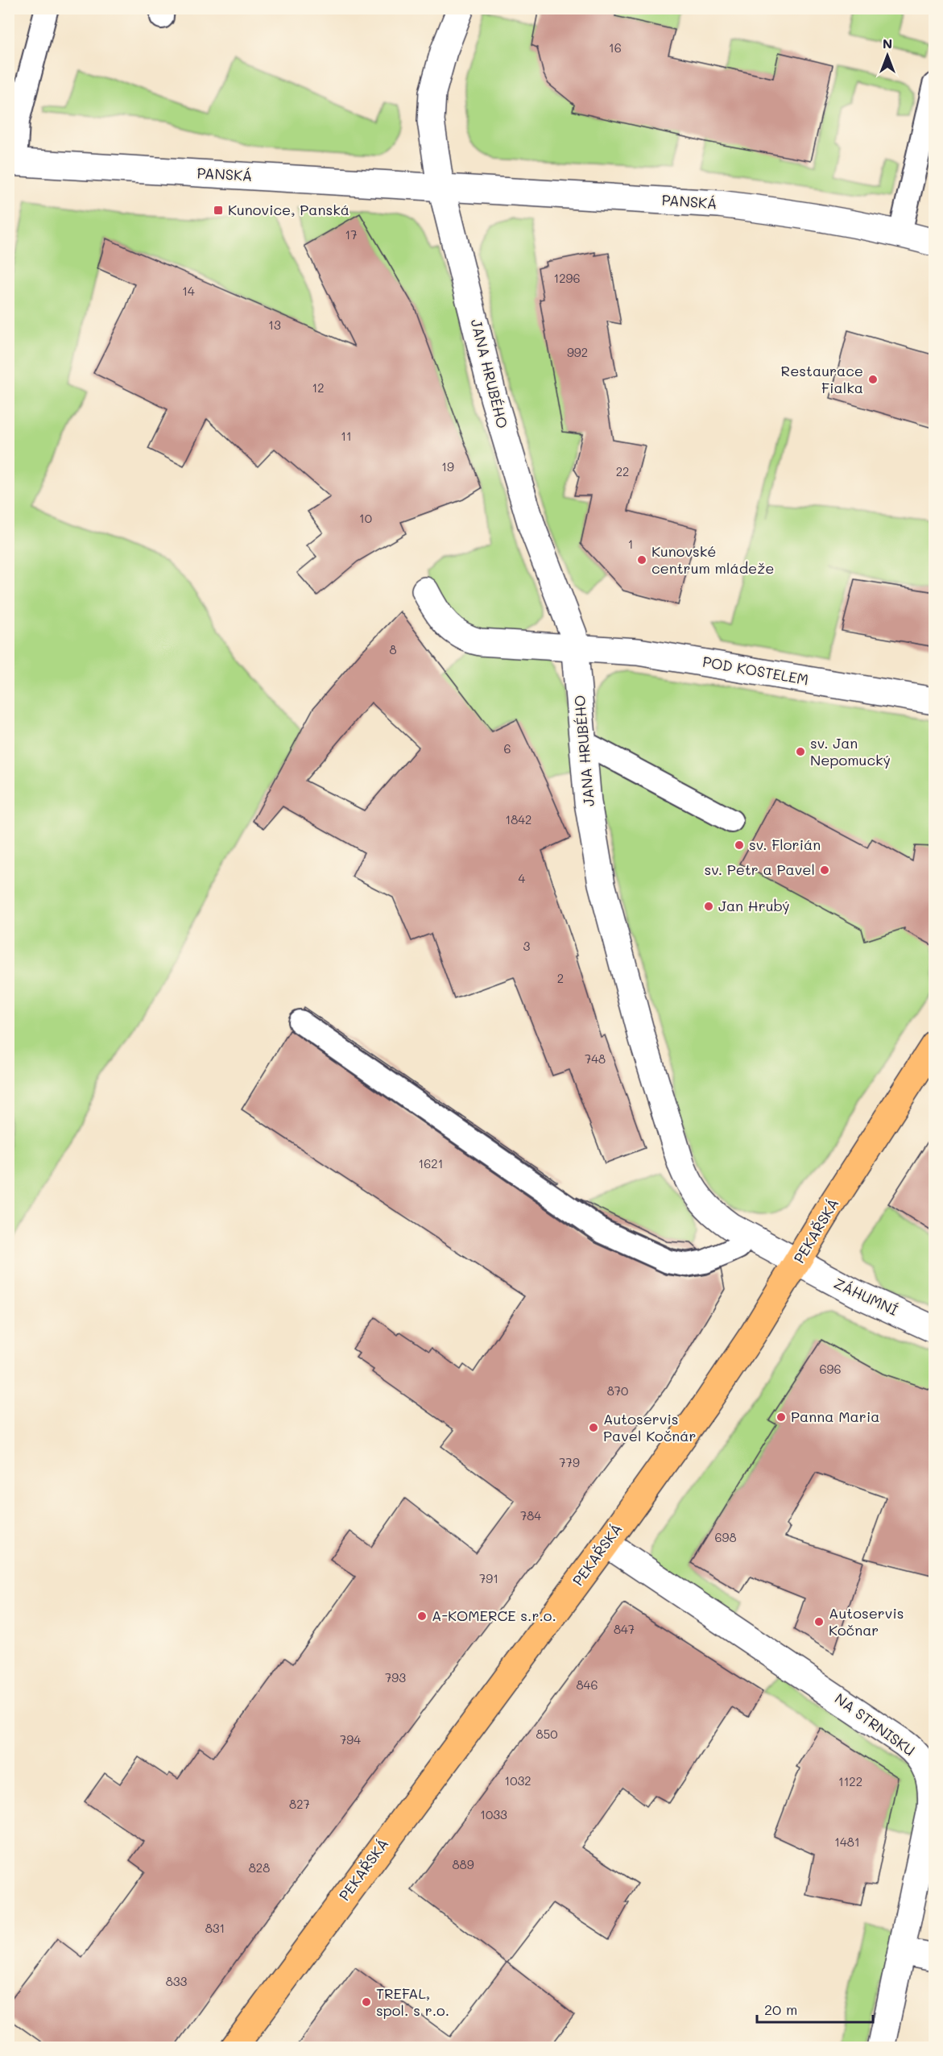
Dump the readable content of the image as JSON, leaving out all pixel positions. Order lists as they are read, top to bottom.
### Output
{
  "streets": {
    "main road": ["PEKAŘSKÁ"],
    "street": [
      "PANSKÁ",
      "JANA HRUBÉHO",
      "POD KOSTELEM",
      "ZÁHUMNÍ",
      "NA STRNISKU"
    ]
  },
  "crossings": [
    ["PANSKÁ", "JANA HRUBÉHO"],
    ["JANA HRUBÉHO", "POD KOSTELEM"],
    ["JANA HRUBÉHO", "PEKAŘSKÁ"],
    ["JANA HRUBÉHO", "ZÁHUMNÍ"],
    ["PEKAŘSKÁ", "ZÁHUMNÍ"],
    ["PEKAŘSKÁ", "NA STRNISKU"]
  ],
  "places": {
    "transit": ["Kunovice, Panská"],
    "other": [
      "Restaurace Fialka",
      "Kunovské centrum mládeže",
      "sv. Jan Nepomucký",
      "sv. Florián",
      "sv. Petr a Pavel",
      "Jan Hrubý",
      "Panna Maria",
      "Autoservis Pavel Kočnár",
      "A-KOMERCE s.r.o.",
      "Autoservis Kočnar",
      "TREFAL, spol. s r.o."
    ]
  },
  "house_numbers": [
    "16",
    "17",
    "1296",
    "14",
    "13",
    "992",
    "12",
    "11",
    "19",
    "22",
    "10",
    "1",
    "8",
    "6",
    "1842",
    "4",
    "3",
    "2",
    "748",
    "1621",
    "696",
    "870",
    "779",
    "784",
    "698",
    "791",
    "847",
    "793",
    "846",
    "850",
    "794",
    "1032",
    "1122",
    "827",
    "1033",
    "1481",
    "889",
    "828",
    "831",
    "833"
  ],
  "scale_bar": "20 m",
  "north": "top"
}
